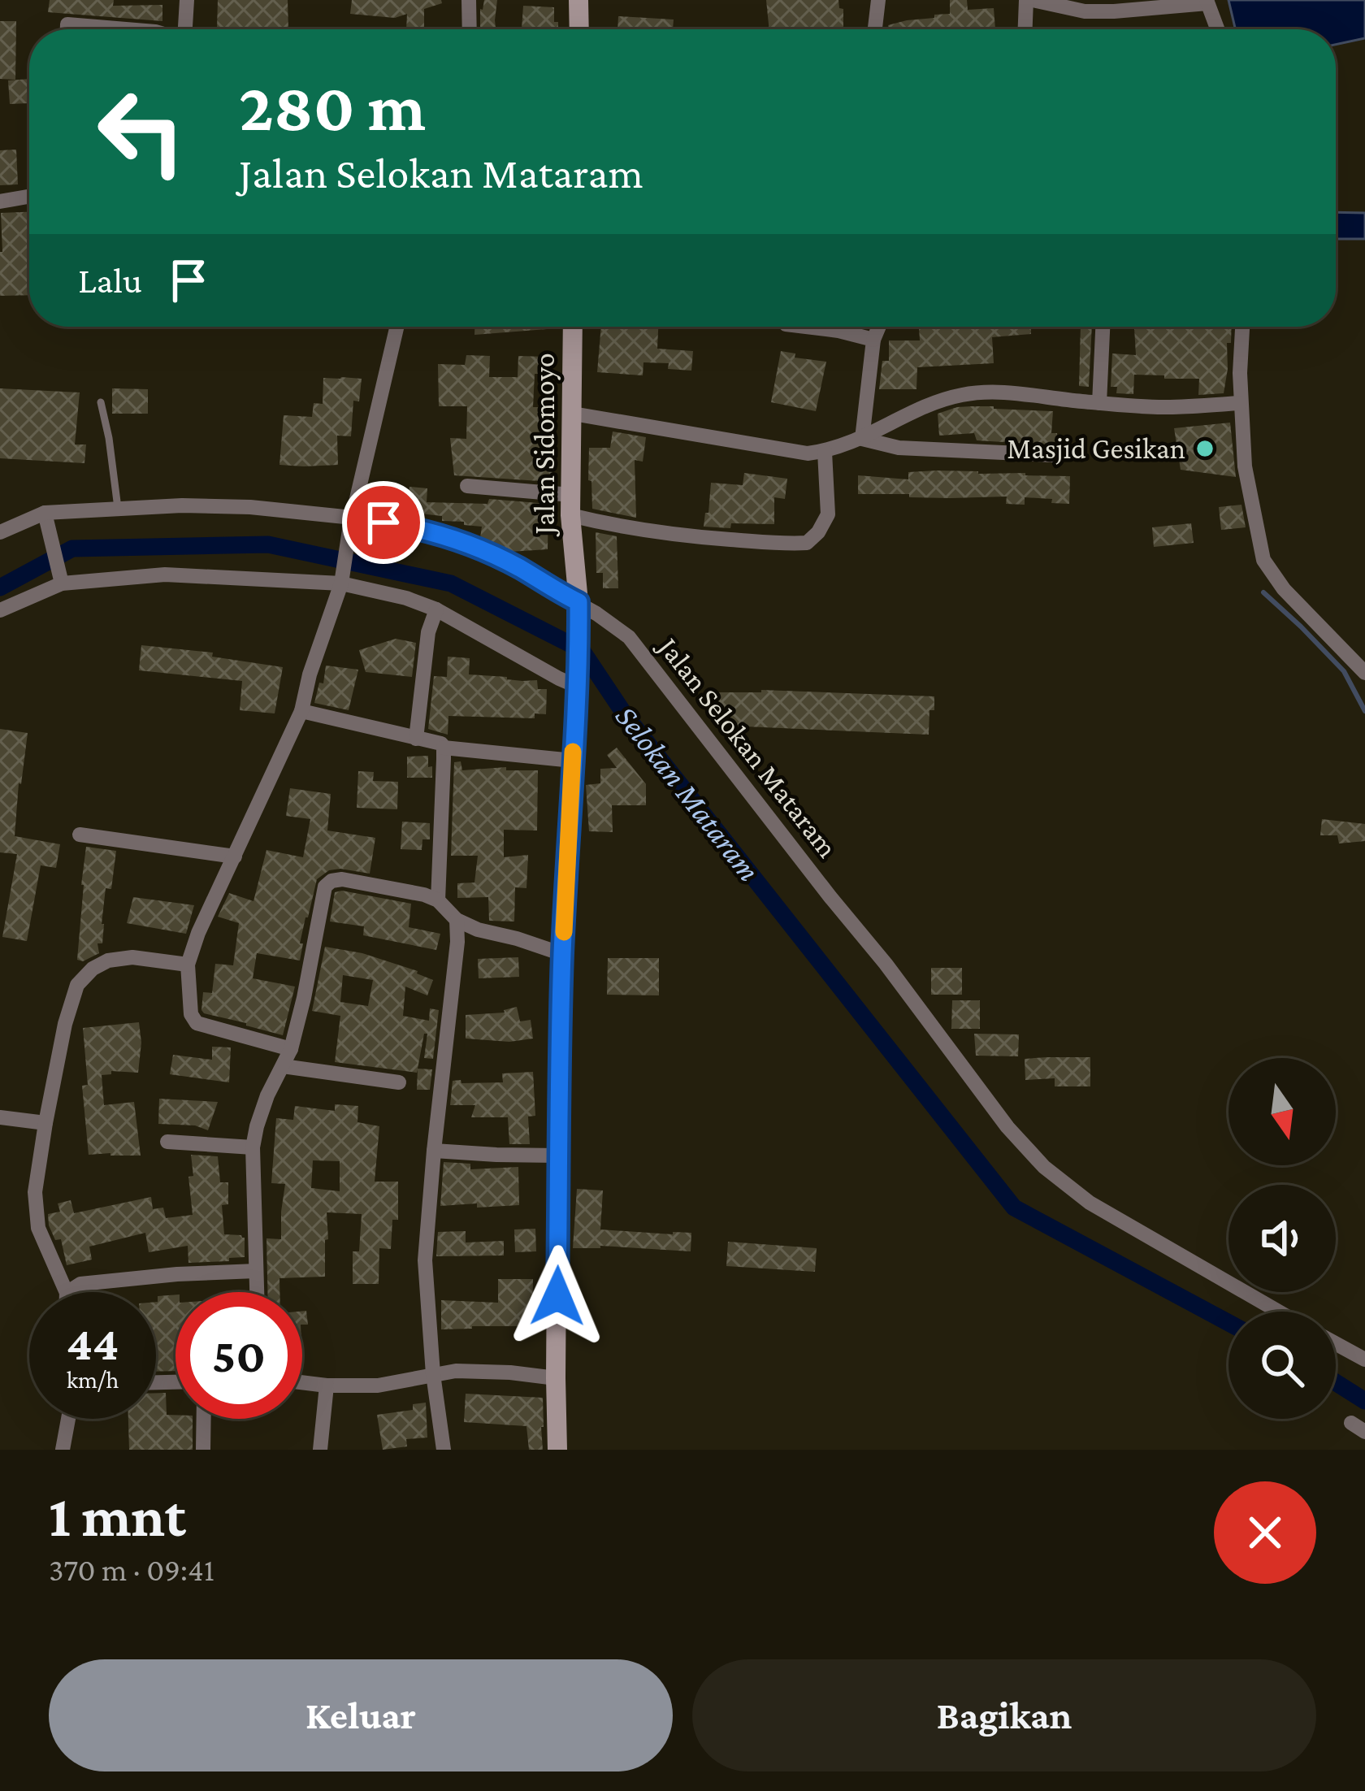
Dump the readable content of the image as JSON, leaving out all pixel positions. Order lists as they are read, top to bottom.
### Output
{
  "streets": {
    "main road": ["Jalan Sidomoyo"],
    "street": ["Jalan Selokan Mataram"]
  },
  "crossings": [
    ["Jalan Sidomoyo", "Jalan Selokan Mataram"]
  ],
  "water": ["Selokan Mataram"],
  "places": ["Masjid Gesikan"],
  "north": "bottom",
  "page": {
    "turn": ["280 m", "Jalan Selokan Mataram"],
    "then": "Lalu",
    "speed": "44 km/h",
    "limit": "50",
    "heading": ["1 mnt", "370 m · 09:41"],
    "buttons": ["Keluar", "Bagikan"]
  }
}
